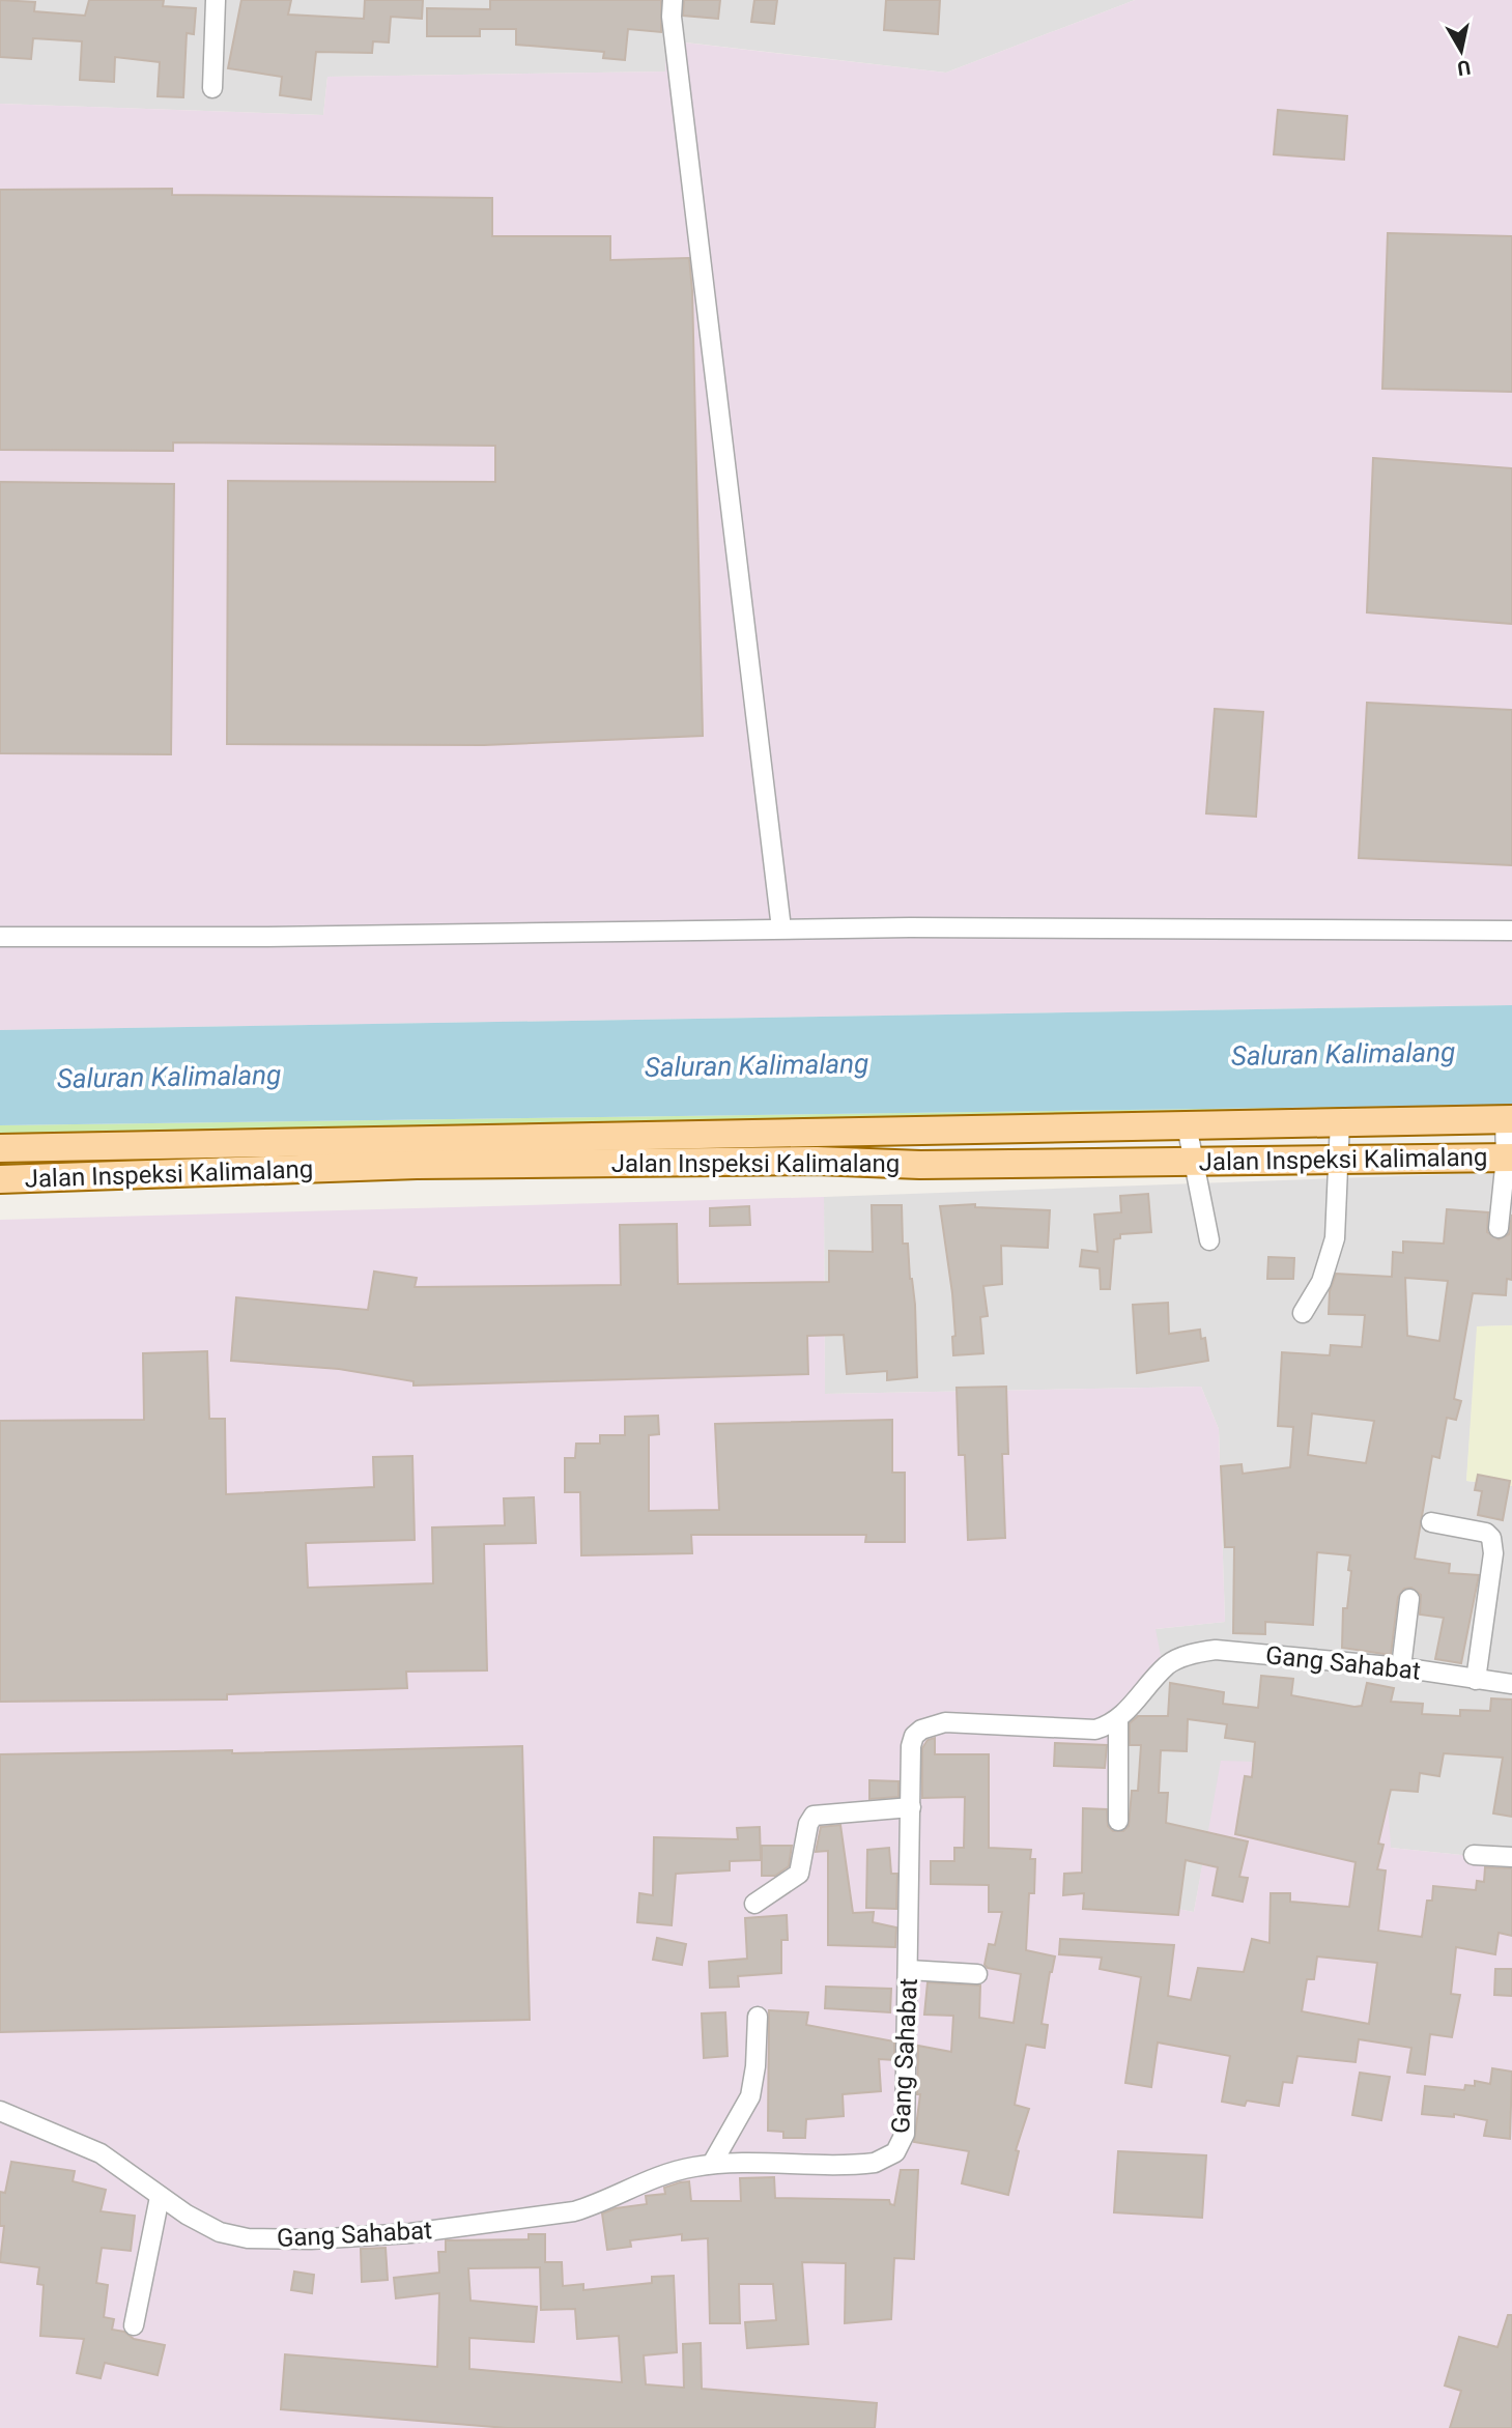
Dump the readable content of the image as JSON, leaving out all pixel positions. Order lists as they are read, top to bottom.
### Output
{
  "streets": {
    "main road": ["Jalan Inspeksi Kalimalang"],
    "street": ["Gang Sahabat"]
  },
  "water": ["Saluran Kalimalang"],
  "north": "bottom"
}
